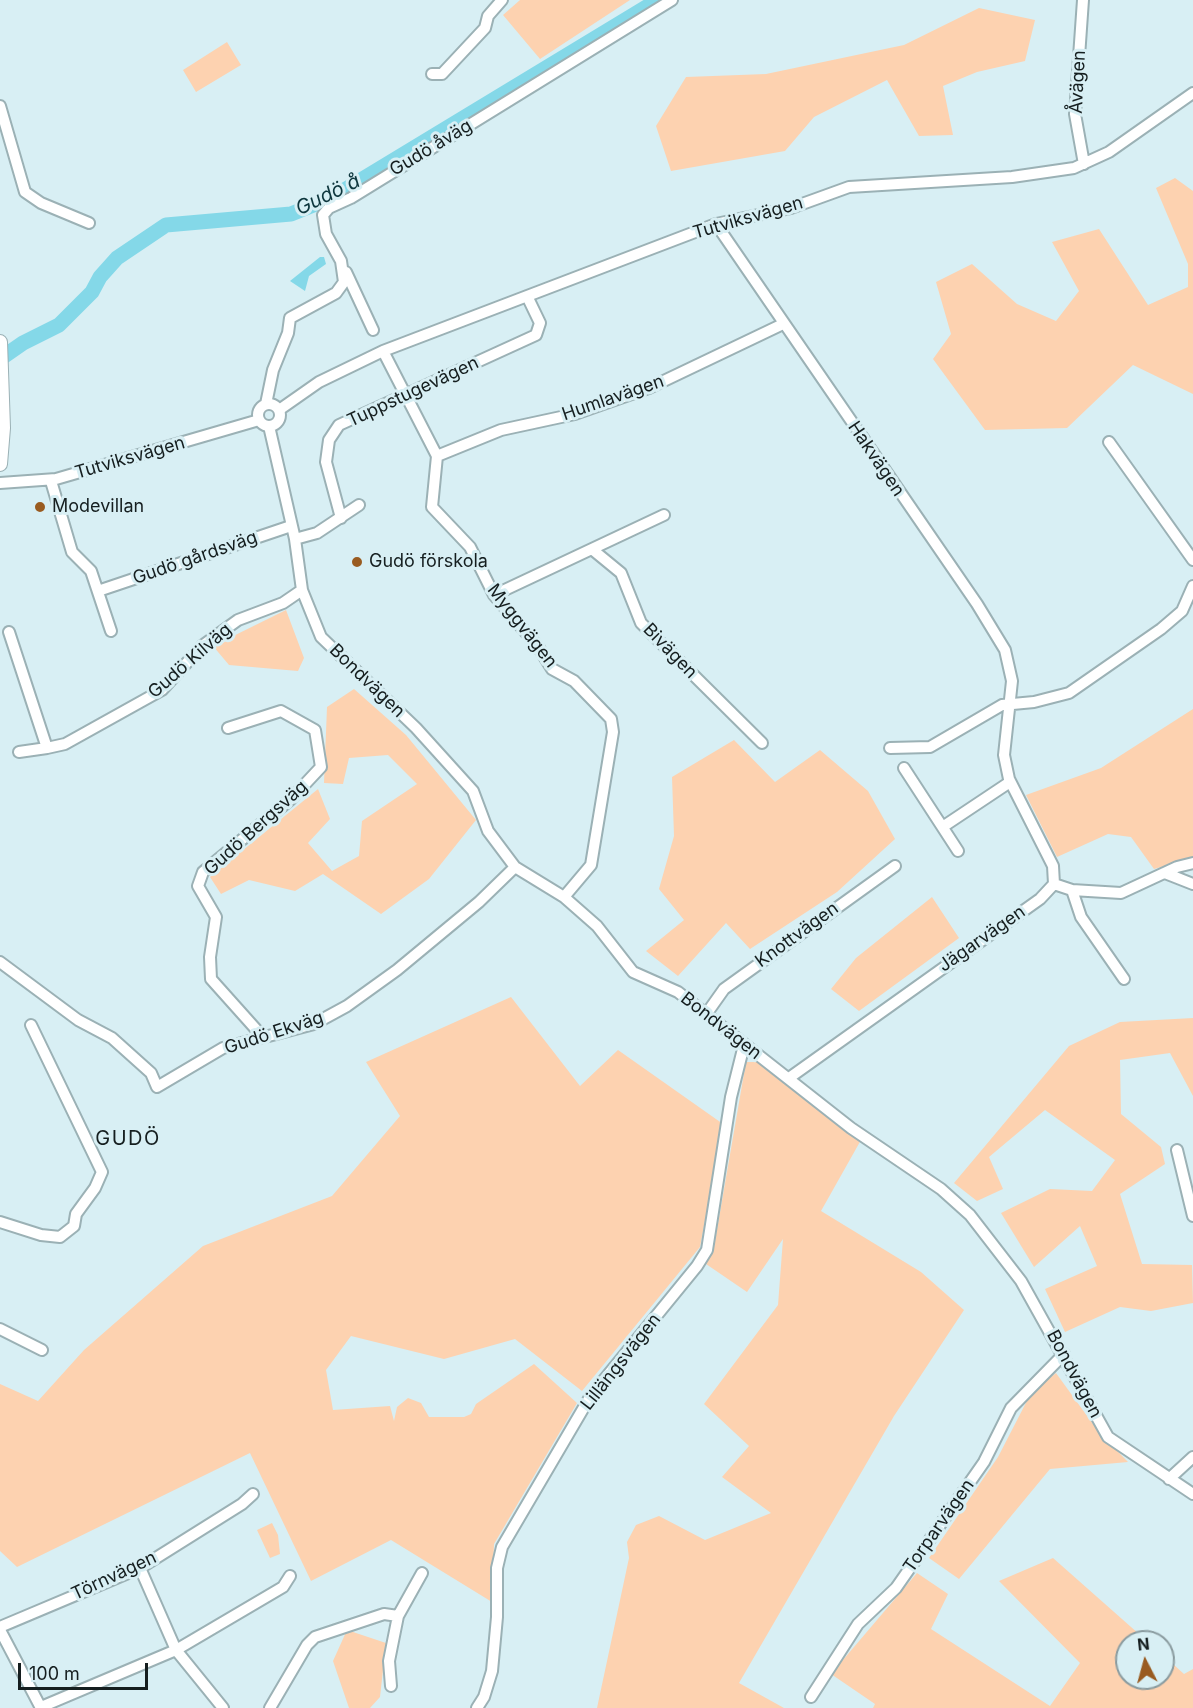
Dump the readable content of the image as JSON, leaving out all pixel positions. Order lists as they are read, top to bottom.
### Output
{
  "streets": {
    "street": [
      "Åvägen",
      "Gudö åväg",
      "Tutviksvägen",
      "Tuppstugevägen",
      "Humlavägen",
      "Hakvägen",
      "Gudö gårdsväg",
      "Myggvägen",
      "Bivägen",
      "Gudö Kilväg",
      "Bondvägen",
      "Gudö Bergsväg",
      "Knottvägen",
      "Jägarvägen",
      "Gudö Ekväg",
      "Lillängsvägen",
      "Torparvägen",
      "Törnvägen"
    ]
  },
  "crossings": [
    ["Åvägen", "Tutviksvägen"],
    ["Tutviksvägen", "Tuppstugevägen"],
    ["Tutviksvägen", "Hakvägen"],
    ["Tutviksvägen", "Bondvägen"],
    ["Humlavägen", "Hakvägen"],
    ["Humlavägen", "Myggvägen"],
    ["Hakvägen", "Jägarvägen"],
    ["Gudö gårdsväg", "Bondvägen"],
    ["Myggvägen", "Bondvägen"],
    ["Gudö Kilväg", "Bondvägen"],
    ["Bondvägen", "Knottvägen"],
    ["Bondvägen", "Jägarvägen"],
    ["Bondvägen", "Gudö Ekväg"],
    ["Bondvägen", "Lillängsvägen"],
    ["Bondvägen", "Torparvägen"],
    ["Gudö Bergsväg", "Gudö Ekväg"]
  ],
  "districts": ["GUDÖ"],
  "water": ["Gudö å"],
  "places": ["Modevillan", "Gudö förskola"],
  "scale_bar": "100 m",
  "north": "top"
}
